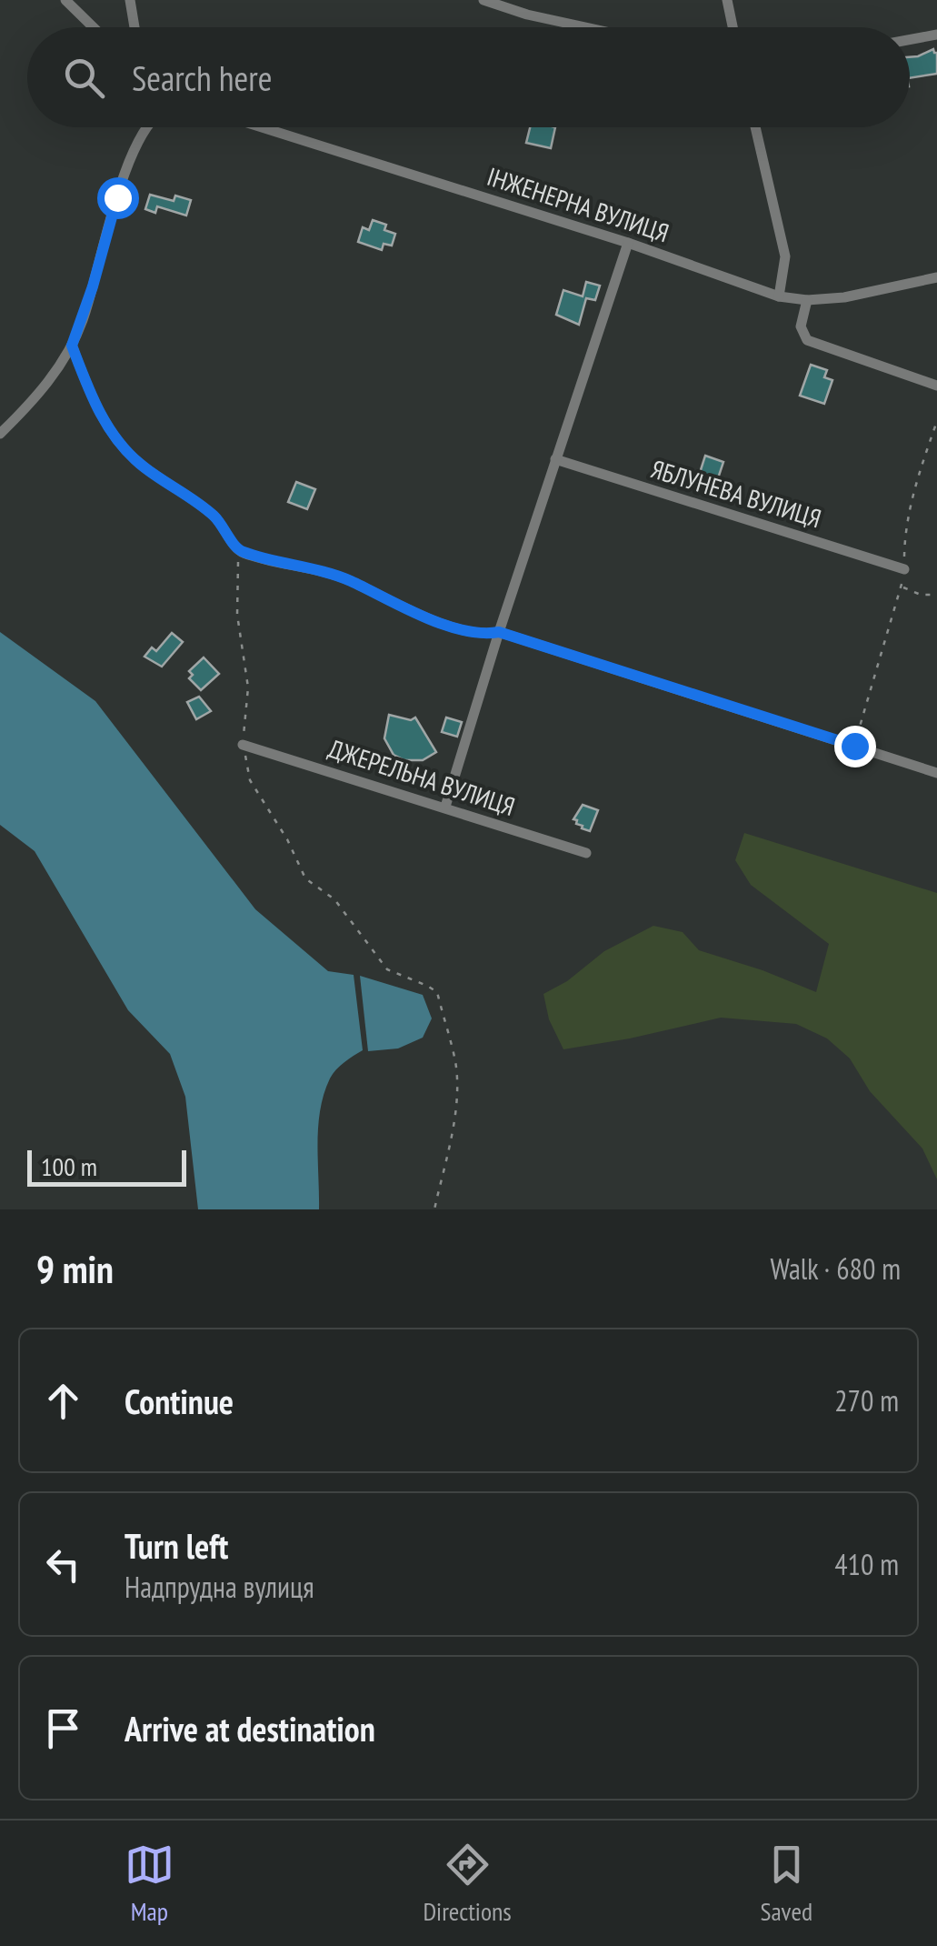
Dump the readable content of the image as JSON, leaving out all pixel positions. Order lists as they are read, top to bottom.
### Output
{
  "streets": {
    "street": ["ІНЖЕНЕРНА ВУЛИЦЯ", "ЯБЛУНЕВА ВУЛИЦЯ", "ДЖЕРЕЛЬНА ВУЛИЦЯ"]
  },
  "scale_bar": "100 m",
  "page": {
    "search": "Search here",
    "scale": "100 m",
    "heading": ["9 min", "Walk · 680 m"],
    "list": [
      ["Continue", "270 m"],
      ["Turn left", "Надпрудна вулиця", "410 m"],
      "Arrive at destination"
    ],
    "nav": ["Map", "Directions", "Saved"]
  }
}
